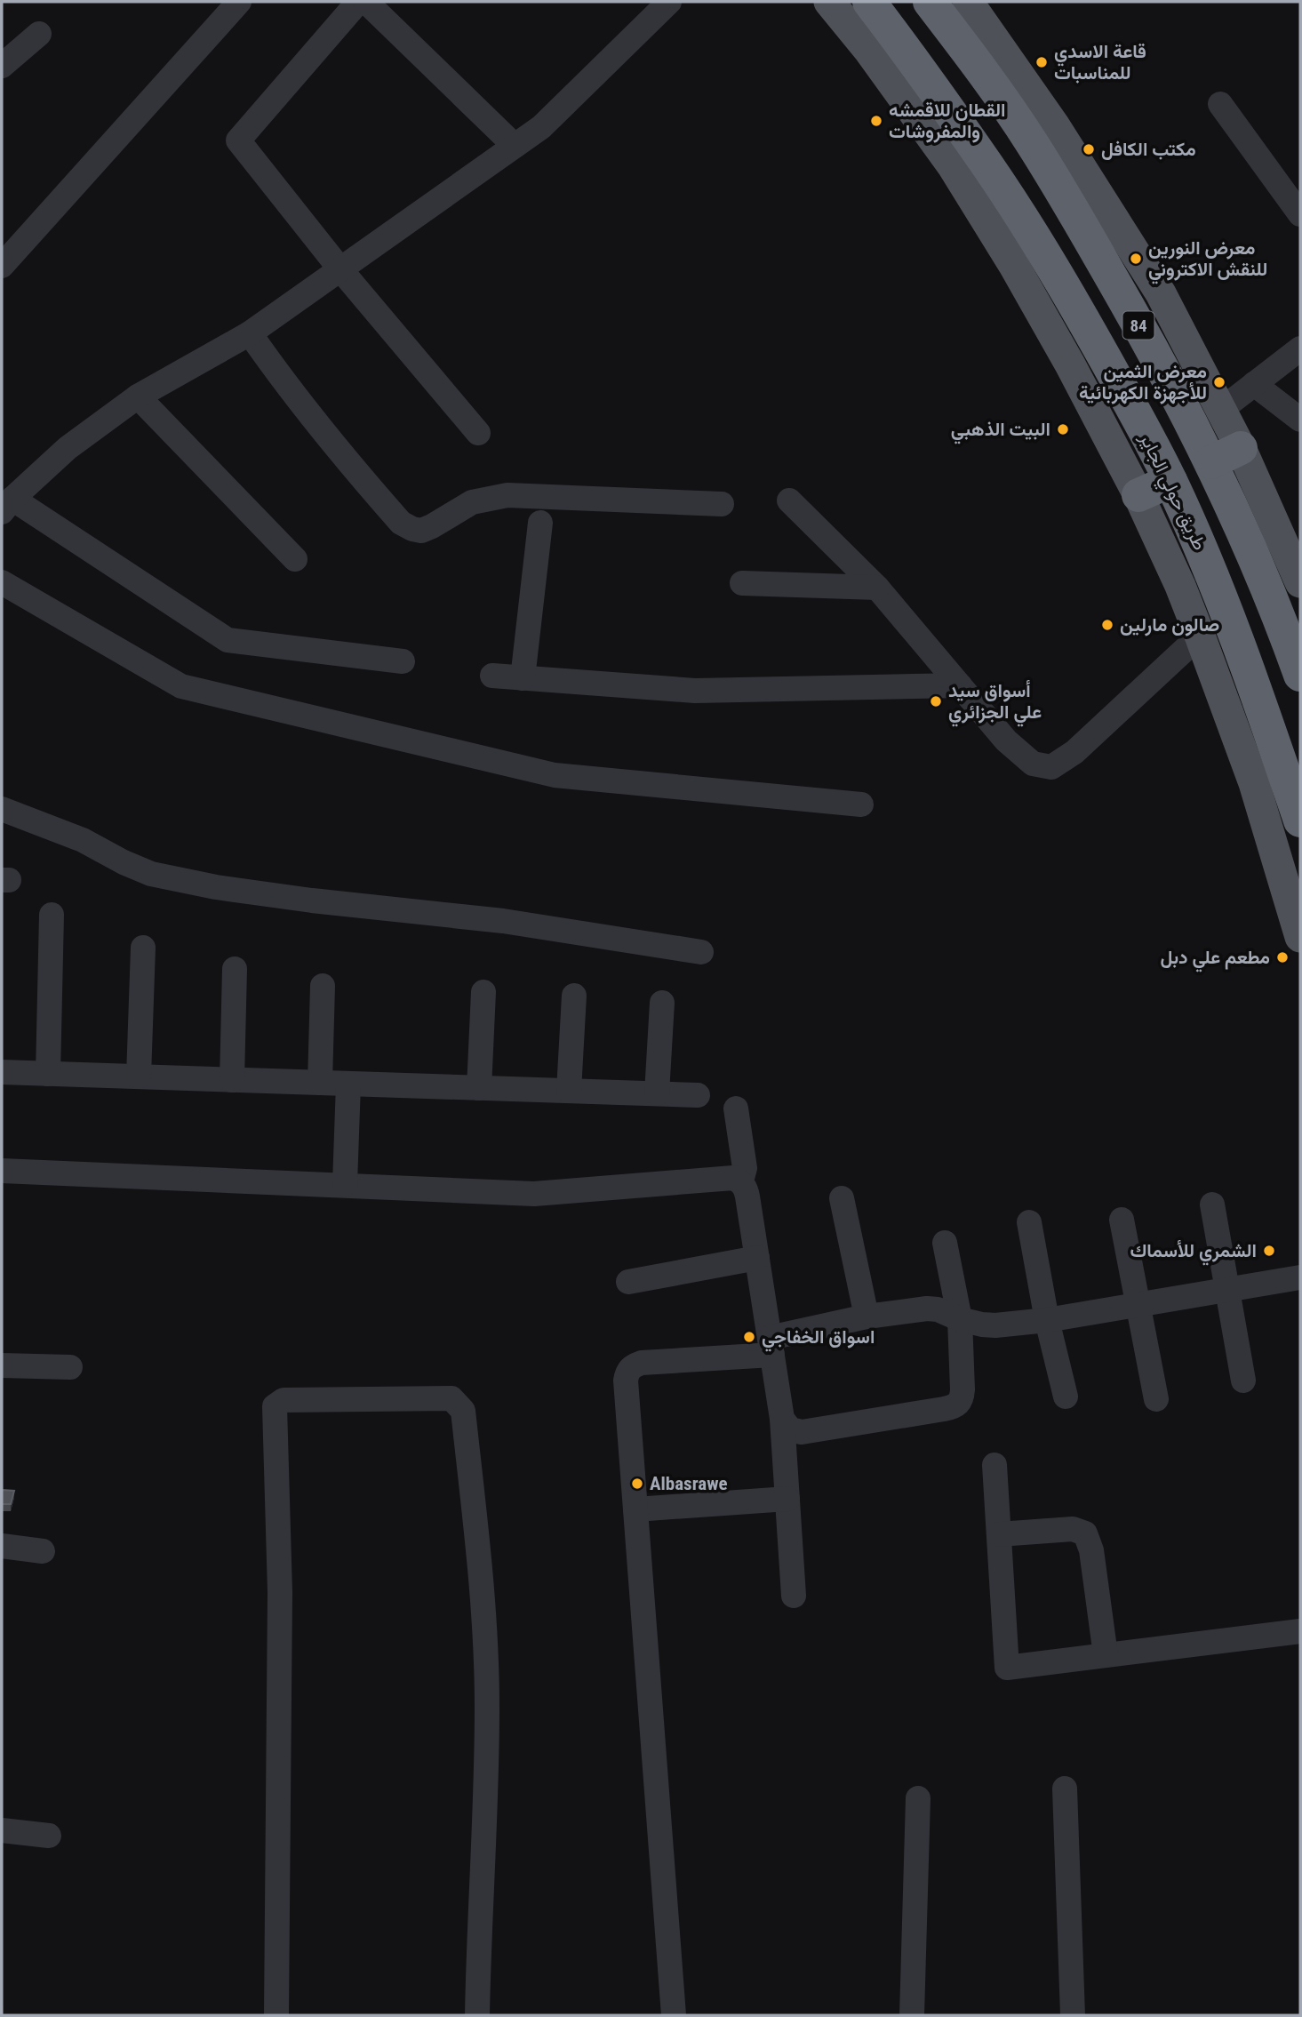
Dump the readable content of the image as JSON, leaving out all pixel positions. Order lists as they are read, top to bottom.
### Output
{
  "streets": {
    "highway": ["84", "طريق حولي الجاير"]
  },
  "places": [
    "قاعة الاسدي للمناسبات",
    "القطان للاقمشه والمفروشات",
    "مكتب الكافل",
    "معرض النورين للنقش الاكتروني",
    "معرض الثمين للأجهزة الكهربائية",
    "البيت الذهبي",
    "صالون مارلين",
    "أسواق سيد علي الجزائري",
    "مطعم علي دبل",
    "الشمري للأسماك",
    "اسواق الخفاجي",
    "Albasrawe"
  ]
}
